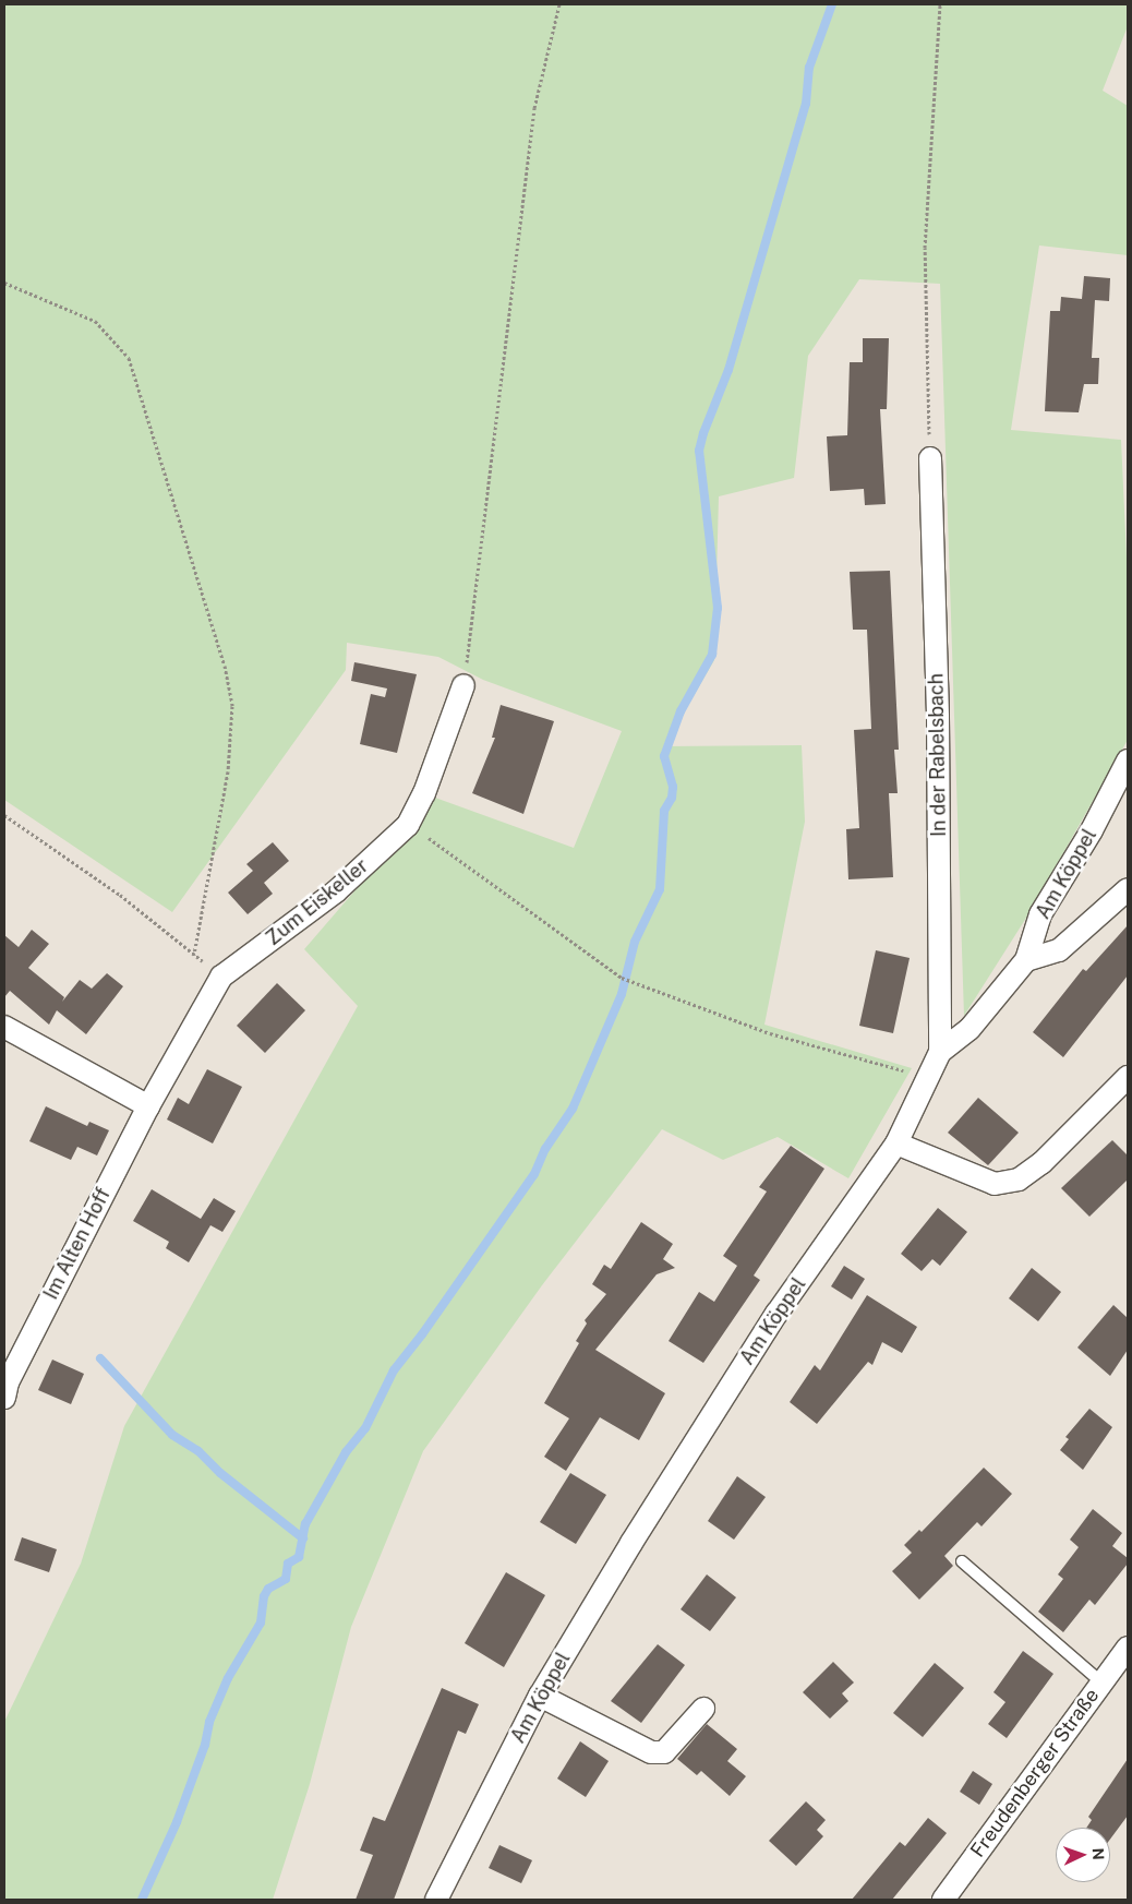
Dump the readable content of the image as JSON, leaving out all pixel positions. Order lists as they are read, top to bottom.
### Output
{
  "streets": {
    "street": [
      "In der Rabelsbach",
      "Am Köppel",
      "Zum Eiskeller",
      "Im Alten Hoff",
      "Freudenberger Straße"
    ]
  },
  "crossings": [
    ["In der Rabelsbach", "Am Köppel"],
    ["Zum Eiskeller", "Im Alten Hoff"]
  ],
  "north": "right"
}
